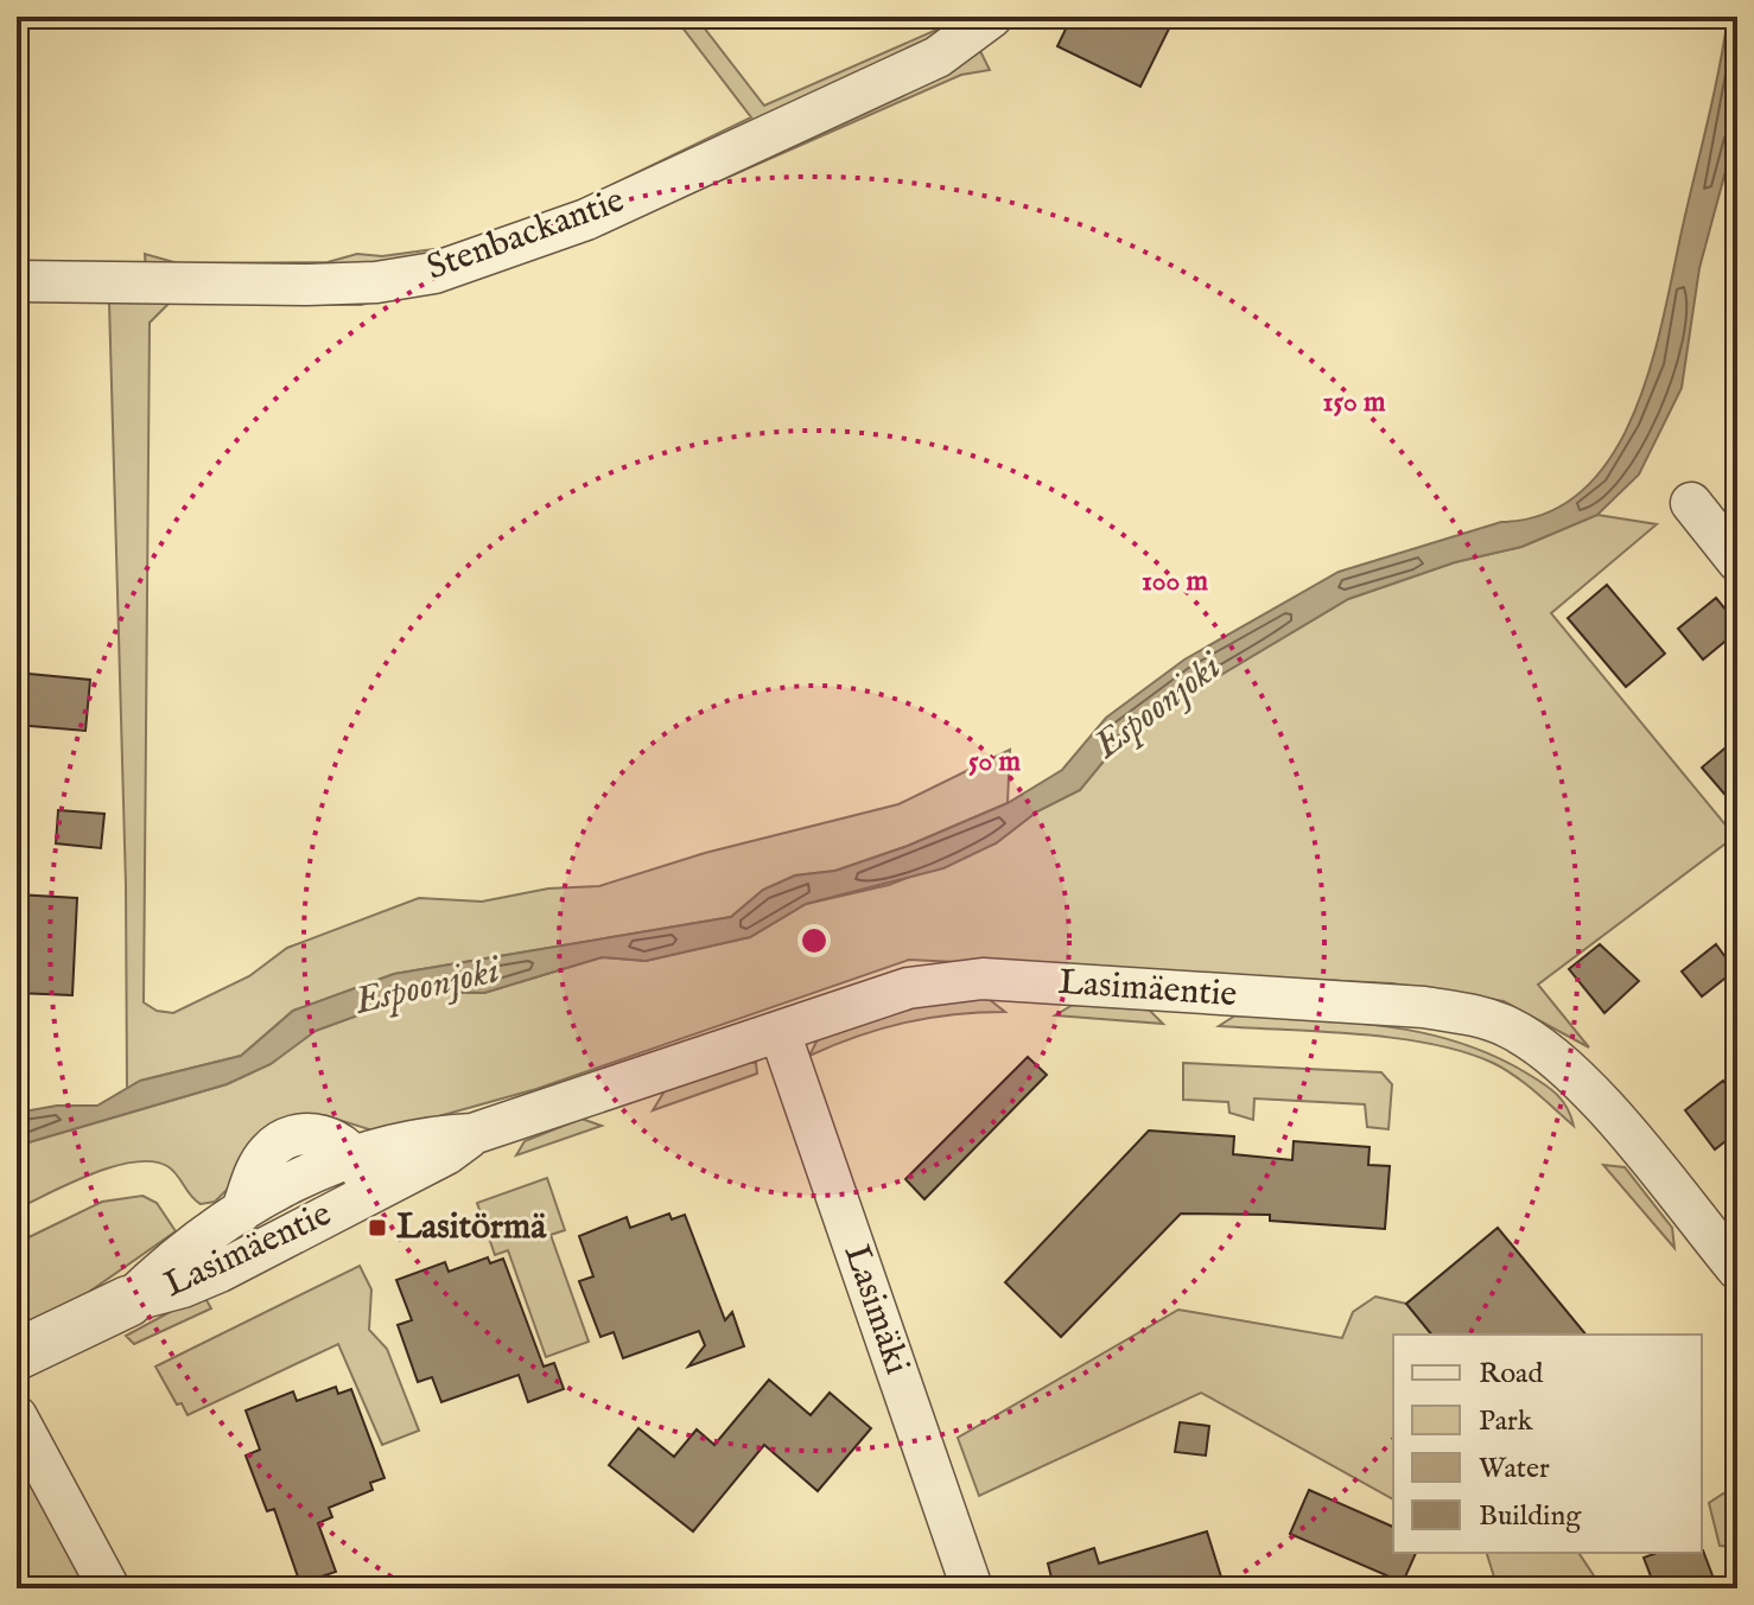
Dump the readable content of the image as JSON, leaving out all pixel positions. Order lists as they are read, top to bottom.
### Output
{
  "streets": {
    "street": ["Stenbackantie", "Lasimäentie", "Lasimäki"]
  },
  "crossings": [
    ["Lasimäentie", "Lasimäki"]
  ],
  "water": ["Espoonjoki"],
  "places": {
    "transit": ["Lasitörmä"]
  },
  "legend": [
    "Road",
    "Park",
    "Water",
    "Building"
  ],
  "rings": ["150 m", "100 m", "50 m"]
}
